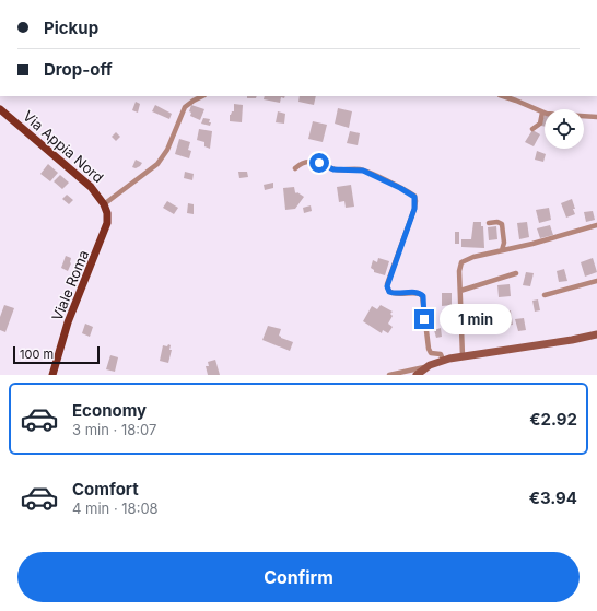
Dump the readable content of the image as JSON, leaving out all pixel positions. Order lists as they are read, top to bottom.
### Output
{
  "streets": {
    "main road": ["Via Appia Nord", "Viale Roma"]
  },
  "crossings": [
    ["Via Appia Nord", "Viale Roma"]
  ],
  "scale_bar": "100 m",
  "page": {
    "banner": ["Pickup", "Drop-off"],
    "bubble": "1 min",
    "scale": "100 m",
    "list": [
      {
        "name": "Economy",
        "note": "3 min · 18:07",
        "value": "€2.92"
      },
      {
        "name": "Comfort",
        "note": "4 min · 18:08",
        "value": "€3.94"
      }
    ],
    "buttons": "Confirm"
  }
}
